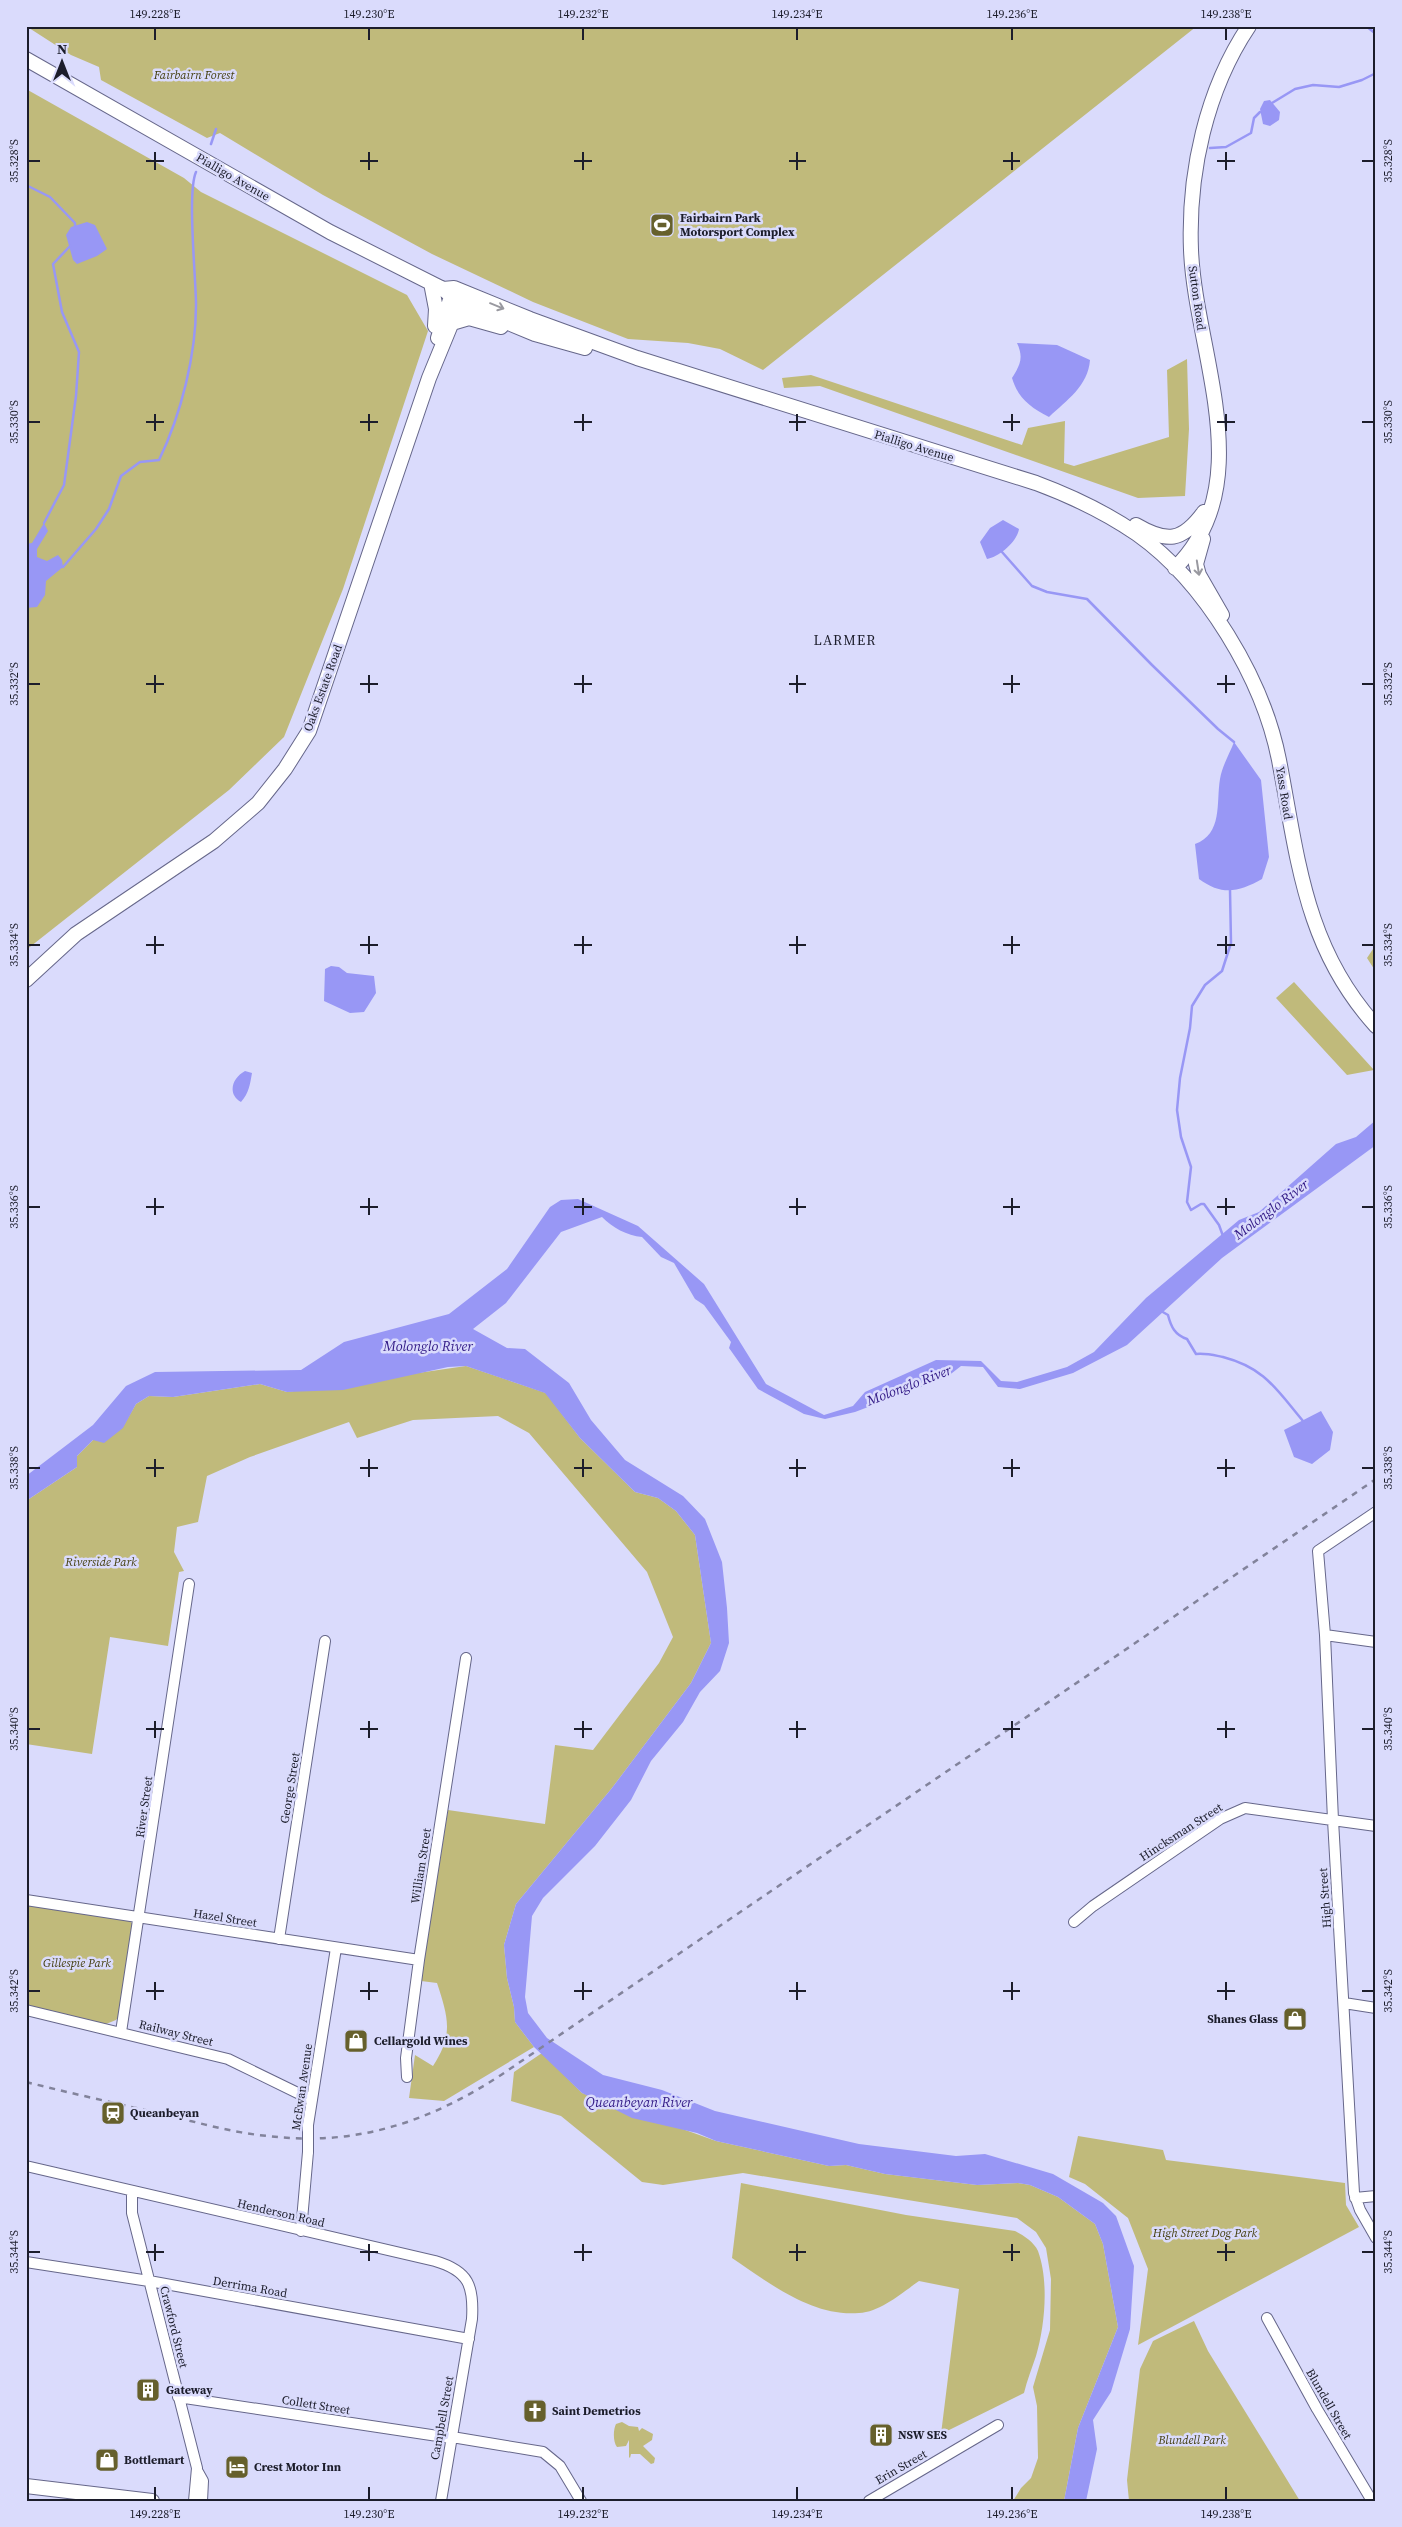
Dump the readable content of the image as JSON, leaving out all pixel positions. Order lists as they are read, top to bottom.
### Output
{
  "streets": {
    "main road": [
      "Pialligo Avenue",
      "Sutton Road",
      "Oaks Estate Road",
      "Yass Road"
    ],
    "street": [
      "George Street",
      "River Street",
      "Hincksman Street",
      "William Street",
      "High Street",
      "Hazel Street",
      "Railway Street",
      "McEwan Avenue",
      "Henderson Road",
      "Derrima Road",
      "Crawford Street",
      "Blundell Street",
      "Collett Street",
      "Campbell Street",
      "Erin Street"
    ]
  },
  "crossings": [
    ["Pialligo Avenue", "Sutton Road"],
    ["Pialligo Avenue", "Oaks Estate Road"],
    ["Pialligo Avenue", "Yass Road"],
    ["Sutton Road", "Yass Road"],
    ["George Street", "Hazel Street"],
    ["River Street", "Hazel Street"],
    ["River Street", "Railway Street"],
    ["Hincksman Street", "High Street"],
    ["William Street", "Hazel Street"],
    ["Hazel Street", "McEwan Avenue"],
    ["Railway Street", "McEwan Avenue"],
    ["McEwan Avenue", "Henderson Road"],
    ["Henderson Road", "Derrima Road"],
    ["Henderson Road", "Crawford Street"],
    ["Henderson Road", "Campbell Street"],
    ["Derrima Road", "Crawford Street"],
    ["Derrima Road", "Campbell Street"],
    ["Crawford Street", "Collett Street"],
    ["Collett Street", "Campbell Street"]
  ],
  "districts": ["LARMER"],
  "water": ["Molonglo River", "Queanbeyan River"],
  "parks": [
    "Fairbairn Forest",
    "Riverside Park",
    "Gillespie Park",
    "High Street Dog Park",
    "Blundell Park"
  ],
  "places": {
    "sports": ["Fairbairn Park Motorsport Complex"],
    "shop": ["Shanes Glass", "Cellargold Wines", "Bottlemart"],
    "station": ["Queanbeyan"],
    "building": ["Gateway", "NSW SES"],
    "church": ["Saint Demetrios"],
    "hotel": ["Crest Motor Inn"]
  },
  "north": "top",
  "coordinates": [
    "149.228°E",
    "149.230°E",
    "149.232°E",
    "149.234°E",
    "149.236°E",
    "149.238°E",
    "35.328°S",
    "35.330°S",
    "35.332°S",
    "35.334°S",
    "35.336°S",
    "35.338°S",
    "35.340°S",
    "35.342°S",
    "35.344°S"
  ]
}
